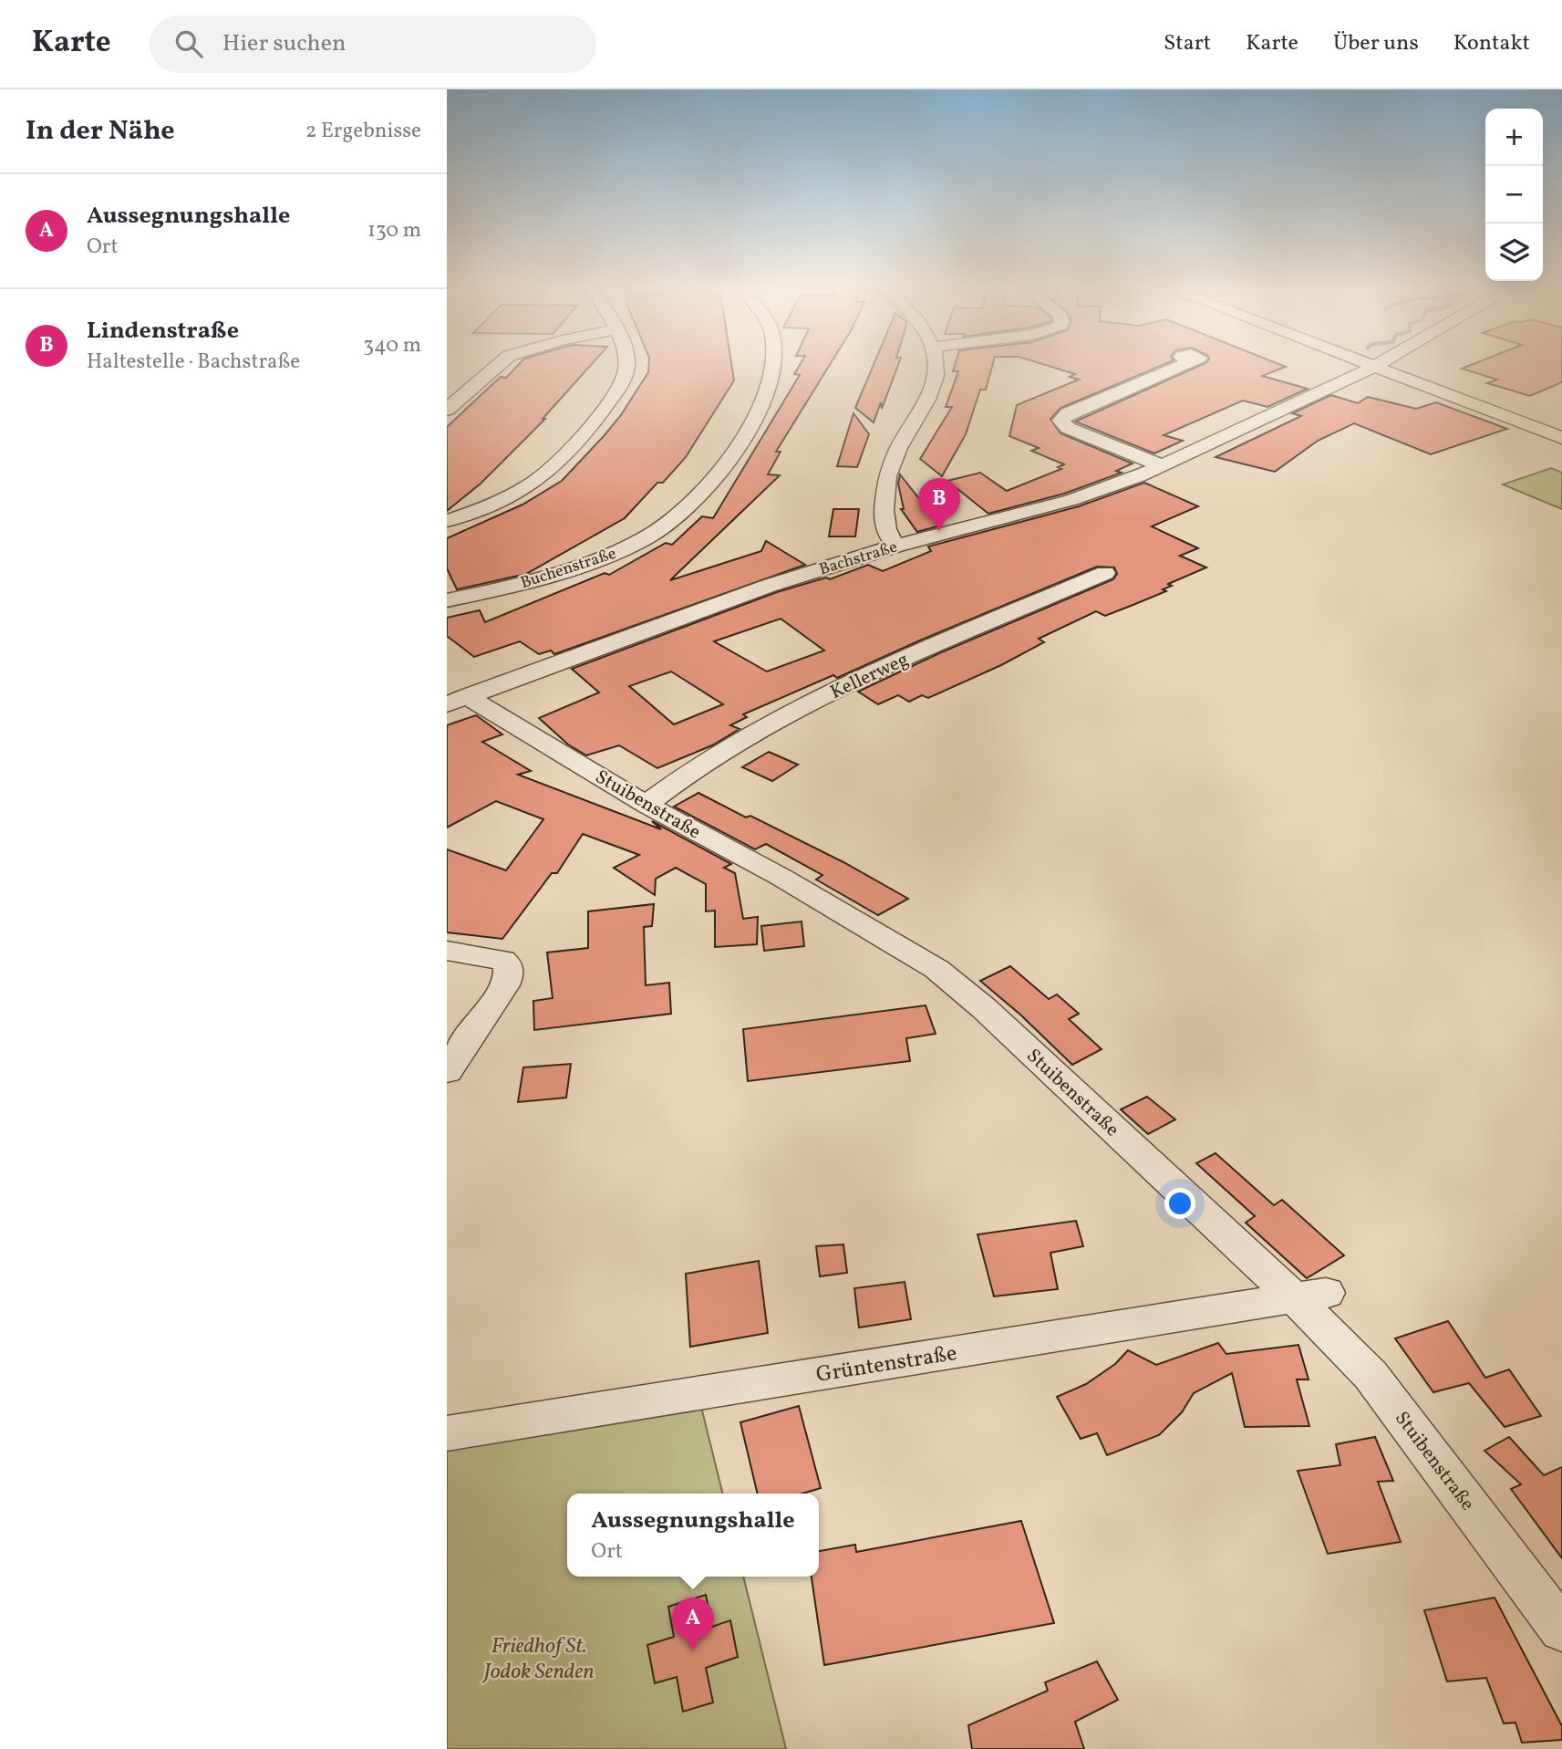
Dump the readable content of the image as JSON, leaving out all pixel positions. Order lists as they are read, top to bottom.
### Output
{
  "streets": {
    "street": [
      "Bachstraße",
      "Buchenstraße",
      "Kellerweg",
      "Stuibenstraße",
      "Grüntenstraße"
    ]
  },
  "crossings": [
    ["Bachstraße", "Stuibenstraße"],
    ["Kellerweg", "Stuibenstraße"],
    ["Stuibenstraße", "Grüntenstraße"]
  ],
  "parks": ["Friedhof St. Jodok Senden"],
  "page": {
    "header": "Karte",
    "search": "Hier suchen",
    "nav": [
      "Start",
      "Karte",
      "Über uns",
      "Kontakt"
    ],
    "heading": ["In der Nähe", "2 Ergebnisse"],
    "map_buttons": ["+", "−"],
    "list": [
      {
        "mark": "A",
        "name": "Aussegnungshalle",
        "note": "Ort",
        "value": "130 m"
      },
      {
        "mark": "B",
        "name": "Lindenstraße",
        "note": "Haltestelle · Bachstraße",
        "value": "340 m"
      }
    ],
    "pins": ["B", "A"],
    "popup": ["Aussegnungshalle", "Ort"]
  }
}
